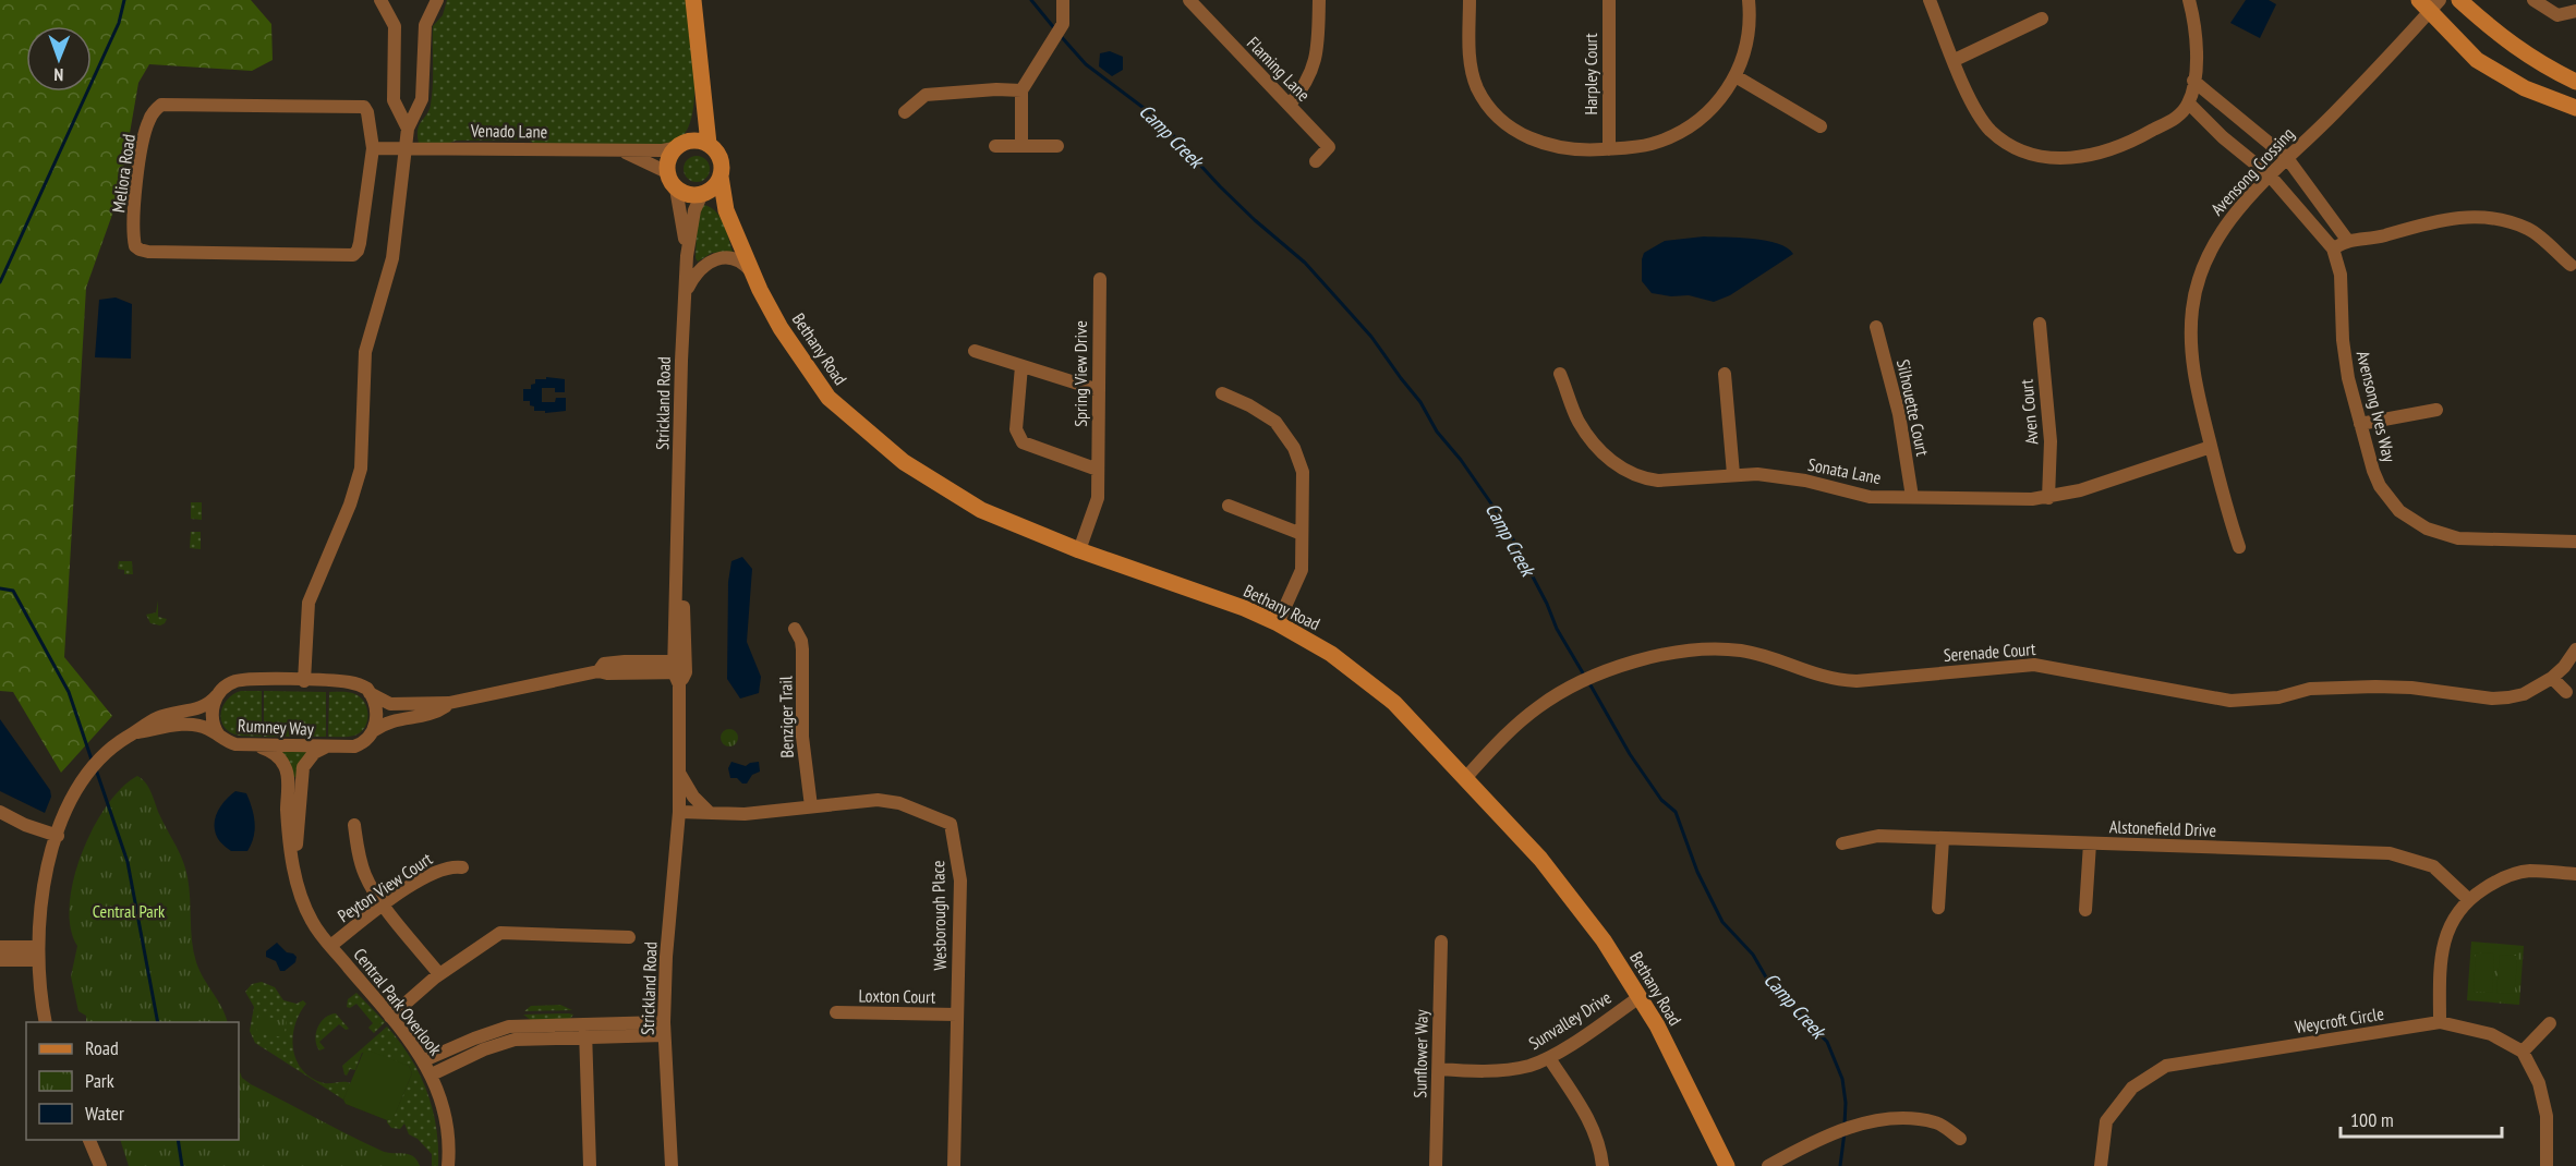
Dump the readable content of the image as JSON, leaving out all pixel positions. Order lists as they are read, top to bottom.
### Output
{
  "streets": {
    "street": [
      "Flaming Lane",
      "Harpley Court",
      "Venado Lane",
      "Avensong Crossing",
      "Meliora Road",
      "Bethany Road",
      "Spring View Drive",
      "Strickland Road",
      "Avensong Ives Way",
      "Silhouette Court",
      "Aven Court",
      "Sonata Lane",
      "Serenade Court",
      "Benziger Trail",
      "Rumney Way",
      "Alstonefield Drive",
      "Peyton View Court",
      "Wesborough Place",
      "Loxton Court",
      "Central Park Overlook",
      "Sunvalley Drive",
      "Weycroft Circle",
      "Sunflower Way"
    ]
  },
  "crossings": [
    ["Venado Lane", "Bethany Road"],
    ["Venado Lane", "Strickland Road"],
    ["Avensong Crossing", "Avensong Ives Way"],
    ["Avensong Crossing", "Sonata Lane"],
    ["Bethany Road", "Spring View Drive"],
    ["Bethany Road", "Strickland Road"],
    ["Bethany Road", "Serenade Court"],
    ["Bethany Road", "Sunvalley Drive"],
    ["Strickland Road", "Rumney Way"],
    ["Strickland Road", "Wesborough Place"],
    ["Silhouette Court", "Sonata Lane"],
    ["Aven Court", "Sonata Lane"],
    ["Benziger Trail", "Wesborough Place"],
    ["Rumney Way", "Central Park Overlook"],
    ["Peyton View Court", "Central Park Overlook"],
    ["Wesborough Place", "Loxton Court"],
    ["Sunvalley Drive", "Sunflower Way"]
  ],
  "water": ["Camp Creek"],
  "parks": ["Central Park"],
  "legend": ["Road", "Park", "Water"],
  "scale_bar": "100 m",
  "north": "bottom"
}
